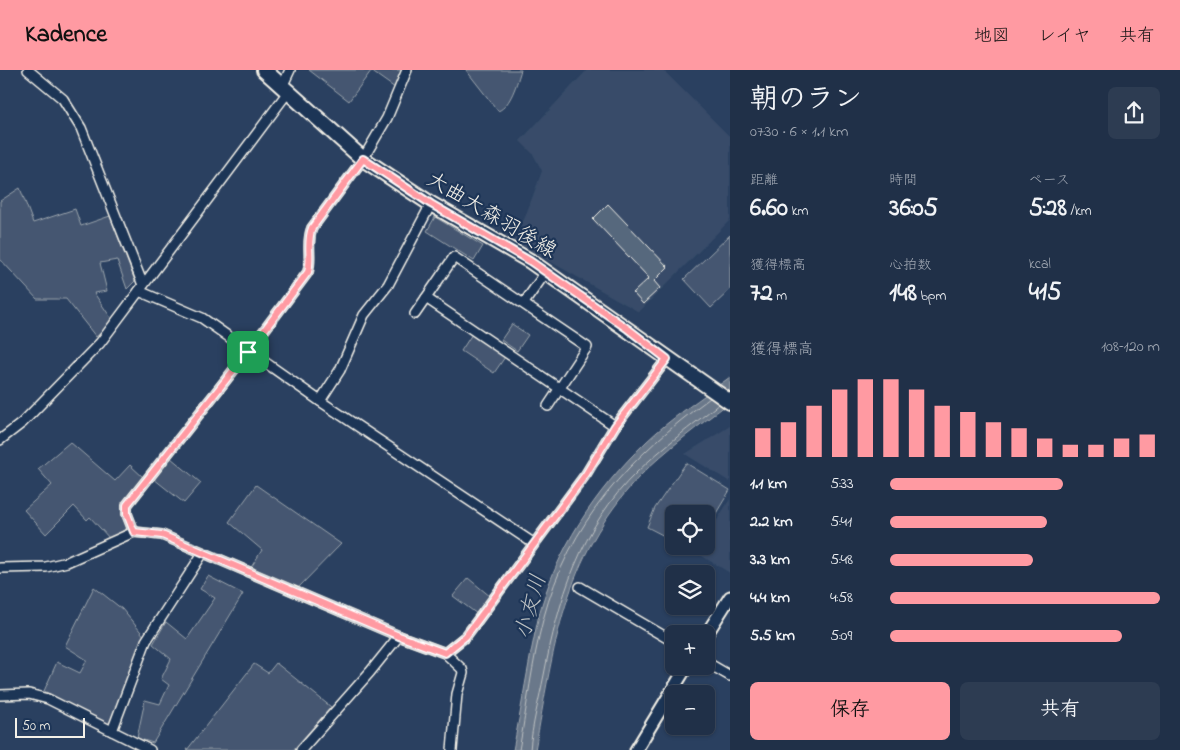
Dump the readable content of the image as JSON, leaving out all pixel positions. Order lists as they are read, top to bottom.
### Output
{
  "streets": {
    "main road": ["大曲大森羽後線"]
  },
  "water": ["小友川"],
  "scale_bar": "50 m",
  "page": {
    "header": "Kadence",
    "nav": ["地図", "レイヤ", "共有"],
    "heading": ["朝のラン", "07:30 · 6 × 1.1 km"],
    "stats": [
      ["距離", "6.60 km"],
      ["時間", "36:05"],
      ["ペース", "5:28 /km"],
      ["獲得標高", "72 m"],
      ["心拍数", "148 bpm"],
      ["kcal", "415"]
    ],
    "chart": ["獲得標高", "108–120 m"],
    "list": [
      {
        "name": "1.1 km",
        "note": "5:33"
      },
      {
        "name": "2.2 km",
        "note": "5:41"
      },
      {
        "name": "3.3 km",
        "note": "5:48"
      },
      {
        "name": "4.4 km",
        "note": "4:58"
      },
      {
        "name": "5.5 km",
        "note": "5:09"
      }
    ],
    "map_buttons": ["+", "−"],
    "buttons": ["保存", "共有"],
    "scale": "50 m"
  }
}
